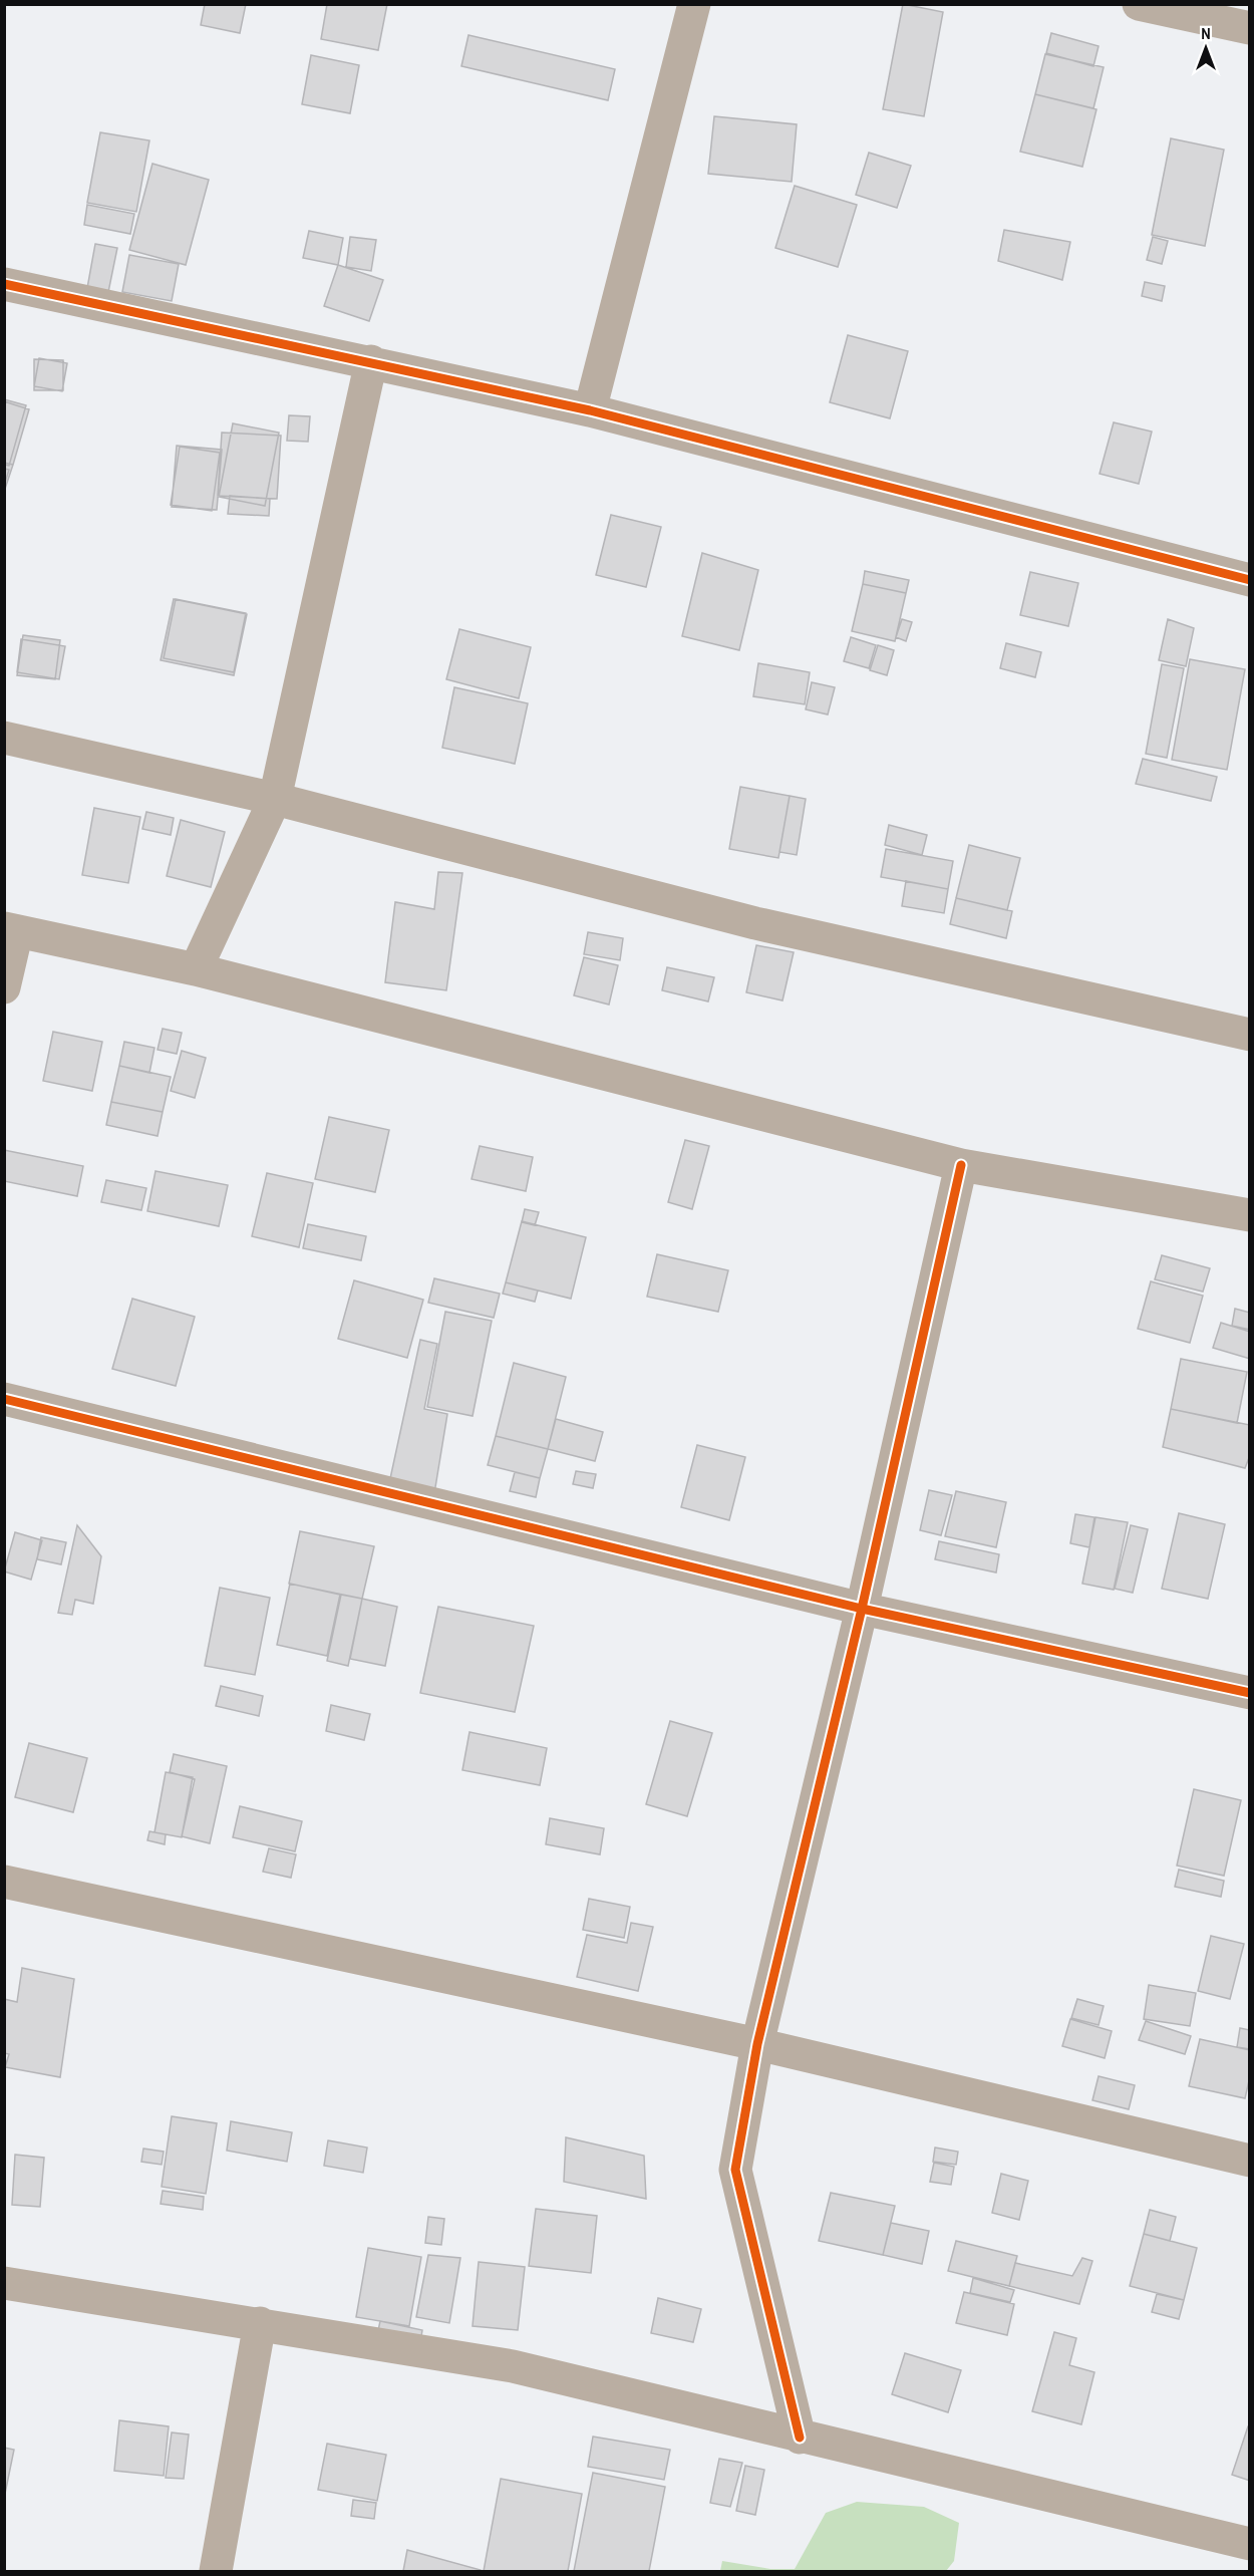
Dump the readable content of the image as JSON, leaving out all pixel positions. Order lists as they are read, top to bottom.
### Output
{
  "north": "top"
}
